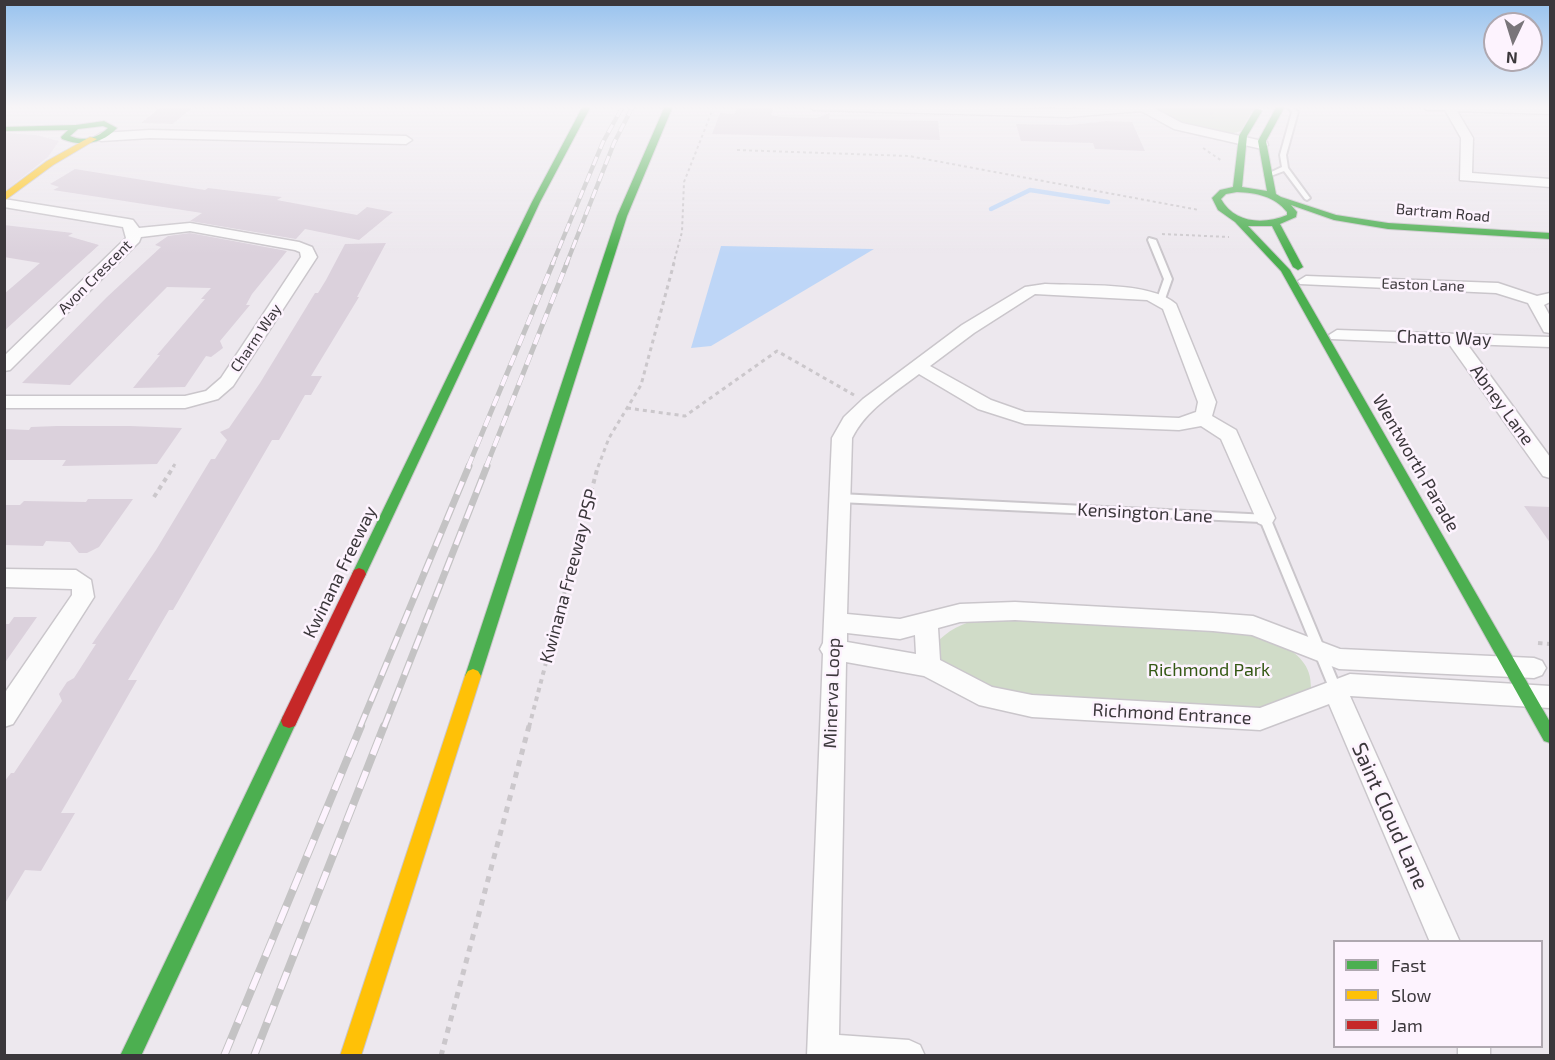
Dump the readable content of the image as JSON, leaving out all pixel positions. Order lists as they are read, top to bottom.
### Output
{
  "streets": {
    "main road": ["Bartram Road", "Wentworth Parade", "Kwinana Freeway"],
    "street": [
      "Avon Crescent",
      "Easton Lane",
      "Charm Way",
      "Chatto Way",
      "Abney Lane",
      "Minerva Loop",
      "Richmond Entrance",
      "Saint Cloud Lane"
    ],
    "lane": ["Kensington Lane"],
    "path": ["Kwinana Freeway PSP"]
  },
  "crossings": [
    ["Bartram Road", "Wentworth Parade"],
    ["Avon Crescent", "Charm Way"],
    ["Easton Lane", "Wentworth Parade"],
    ["Chatto Way", "Abney Lane"],
    ["Chatto Way", "Wentworth Parade"],
    ["Wentworth Parade", "Richmond Entrance"],
    ["Kensington Lane", "Minerva Loop"],
    ["Minerva Loop", "Richmond Entrance"],
    ["Richmond Entrance", "Saint Cloud Lane"]
  ],
  "parks": ["Richmond Park"],
  "legend": ["Fast", "Slow", "Jam"],
  "north": "bottom"
}
